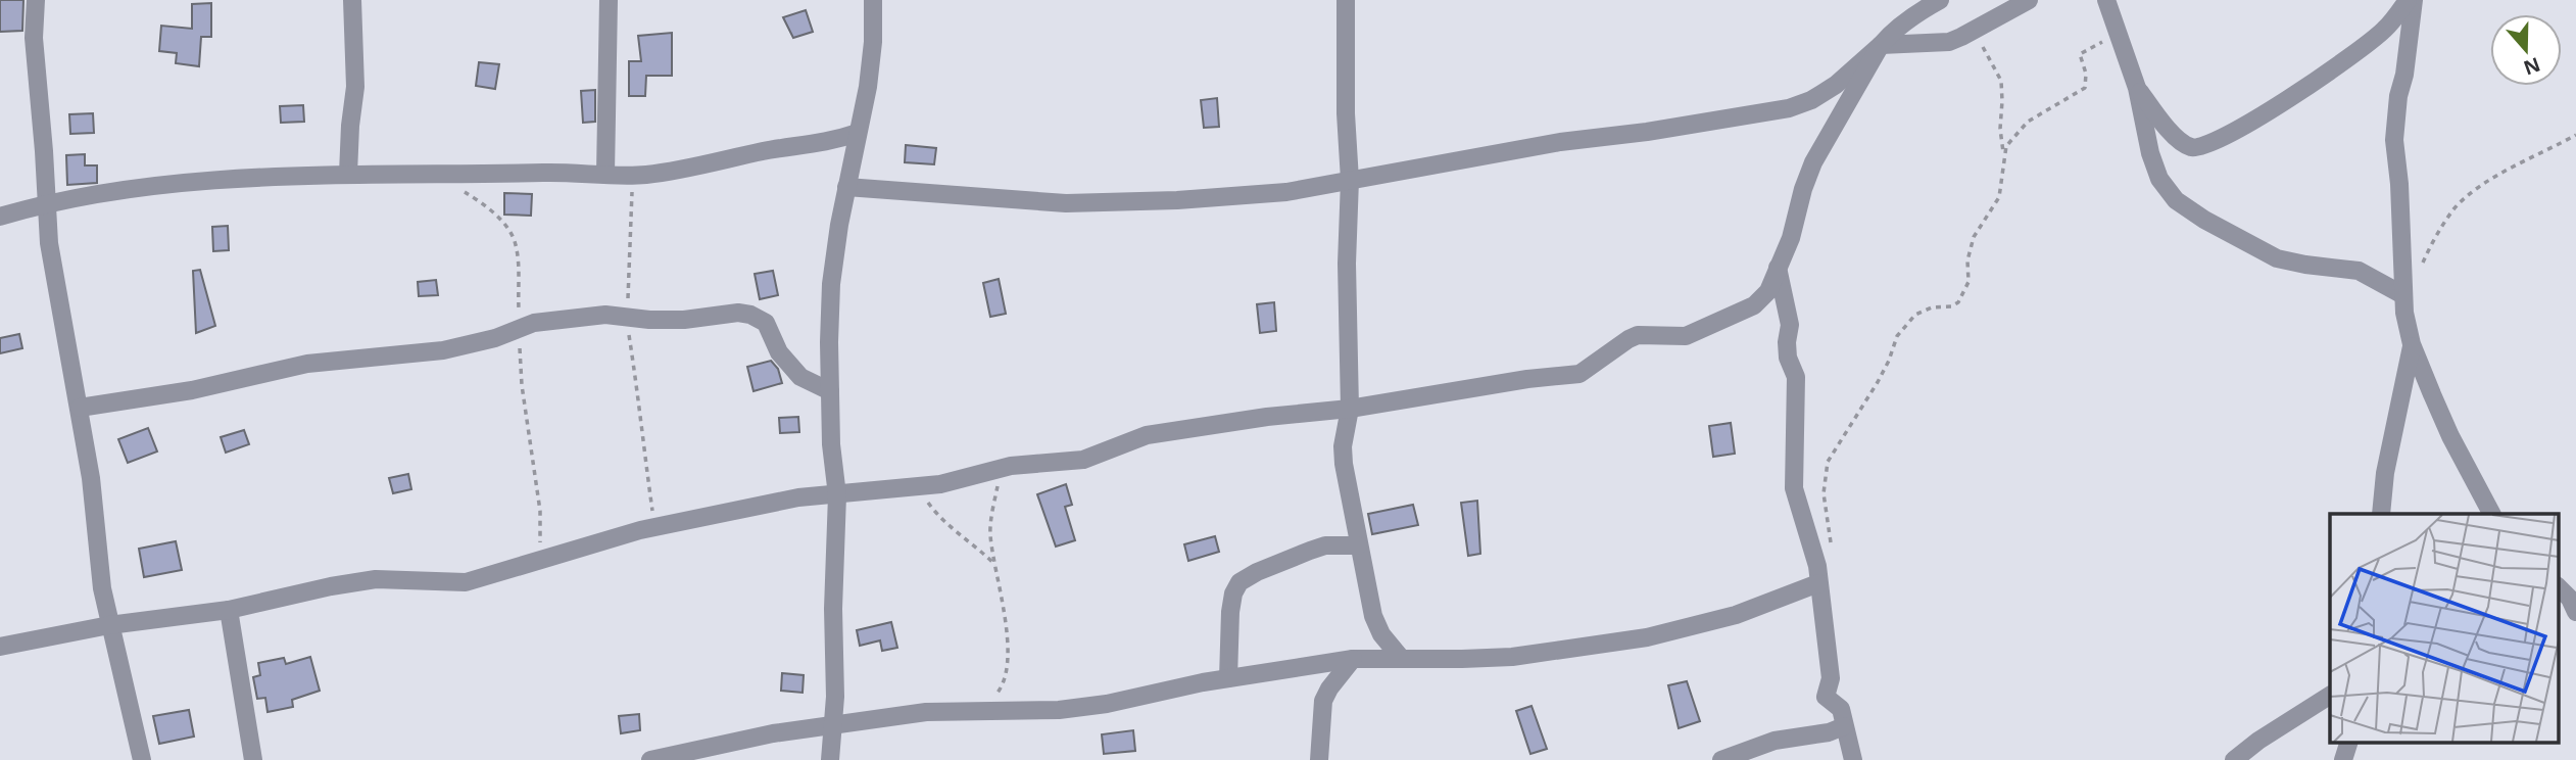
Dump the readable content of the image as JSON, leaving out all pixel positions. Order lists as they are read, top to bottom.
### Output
{
  "north": "bottom"
}
